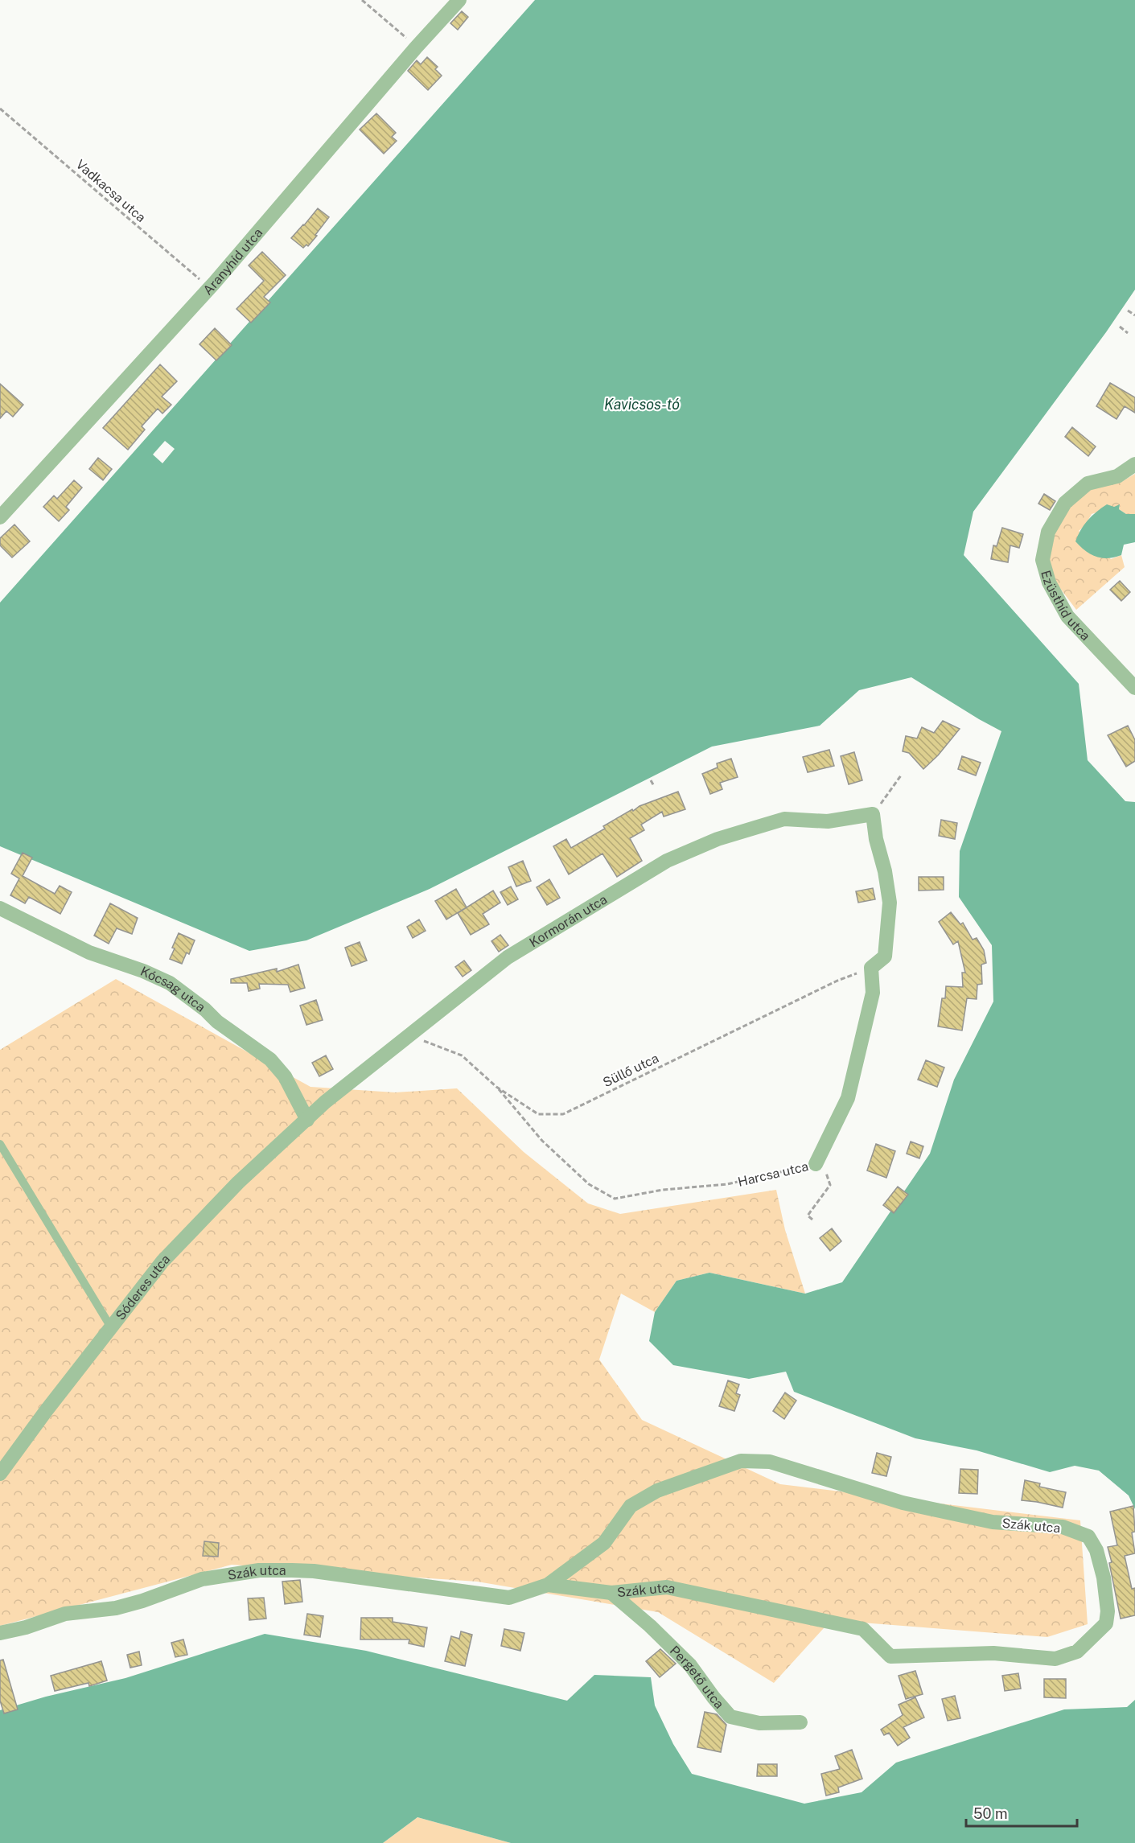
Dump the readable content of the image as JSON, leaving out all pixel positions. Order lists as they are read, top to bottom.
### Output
{
  "streets": {
    "street": [
      "Aranyhíd utca",
      "Ezüsthíd utca",
      "Kormorán utca",
      "Kócsag utca",
      "Harcsa utca",
      "Sóderes utca",
      "Szák utca",
      "Pergető utca"
    ],
    "path": ["Vadkacsa utca", "Süllő utca"]
  },
  "crossings": [
    ["Vadkacsa utca", "Aranyhíd utca"],
    ["Kormorán utca", "Kócsag utca"],
    ["Kormorán utca", "Süllő utca"],
    ["Kormorán utca", "Sóderes utca"],
    ["Kócsag utca", "Sóderes utca"],
    ["Süllő utca", "Harcsa utca"],
    ["Szák utca", "Pergető utca"]
  ],
  "water": ["Kavicsos-tó"],
  "scale_bar": "50 m"
}
